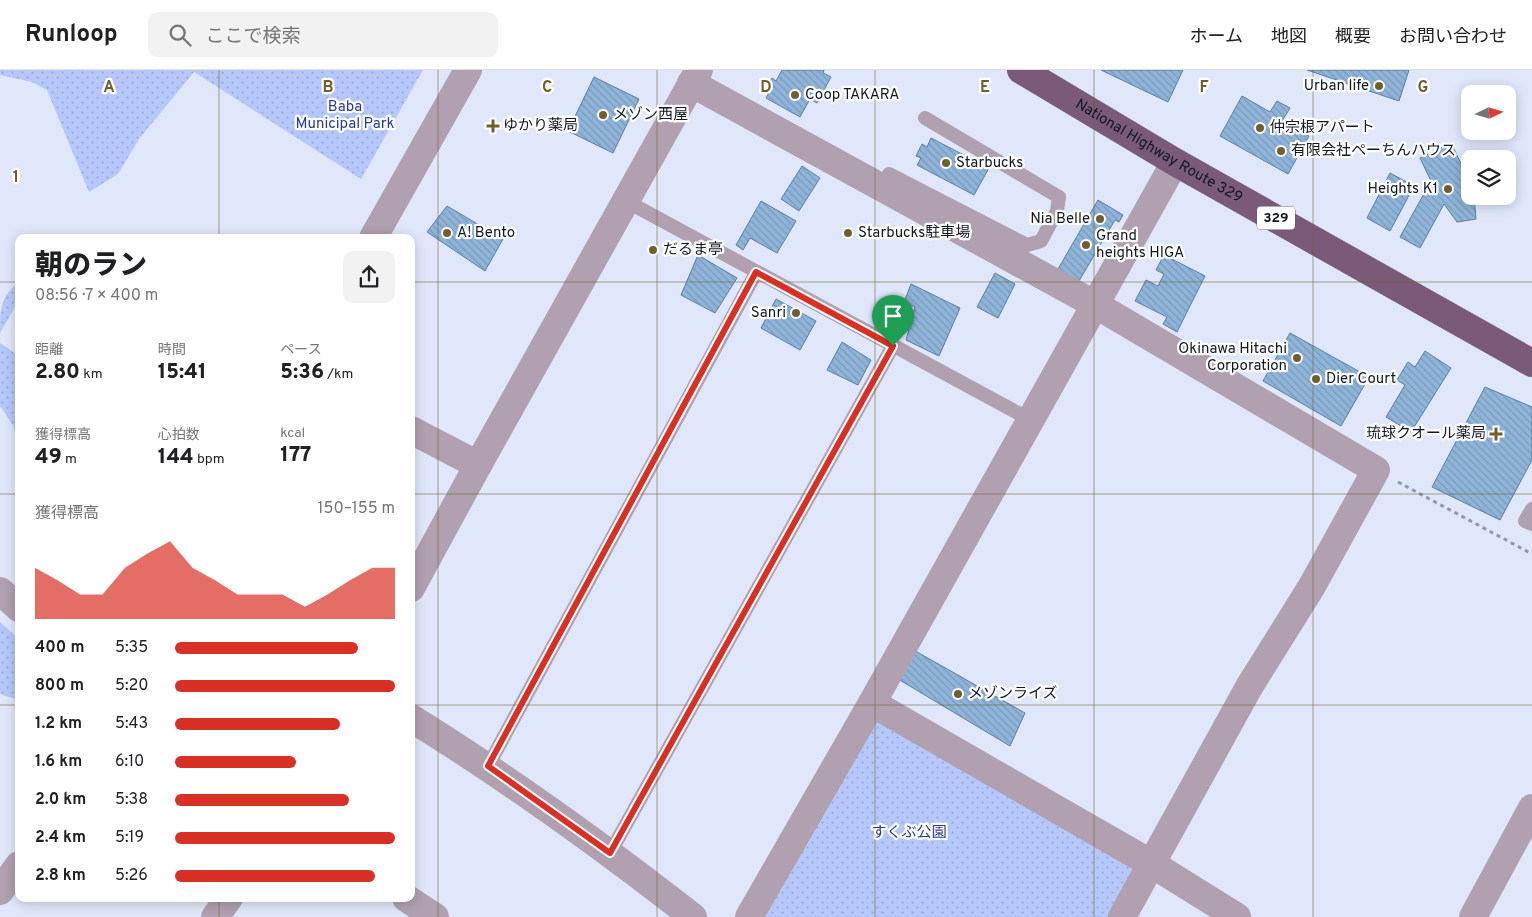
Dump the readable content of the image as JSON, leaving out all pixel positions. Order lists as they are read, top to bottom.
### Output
{
  "streets": {
    "highway": ["National Highway Route 329", "329"]
  },
  "parks": ["Baba Municipal Park", "すくぶ公園"],
  "places": {
    "other": [
      "Urban life",
      "Coop TAKARA",
      "メゾン西屋",
      "仲宗根アパート",
      "有限会社ぺーちんハウス",
      "Starbucks",
      "Heights K1",
      "Nia Belle",
      "A! Bento",
      "Starbucks駐車場",
      "Grand heights HIGA",
      "だるま亭",
      "Sanri",
      "Okinawa Hitachi Corporation",
      "Dier Court",
      "メゾンライズ"
    ],
    "health": ["ゆかり薬局", "琉球クオール薬局"]
  },
  "north": "right",
  "page": {
    "header": "Runloop",
    "search": "ここで検索",
    "nav": [
      "ホーム",
      "地図",
      "概要",
      "お問い合わせ"
    ],
    "heading": ["朝のラン", "08:56 · 7 × 400 m"],
    "stats": [
      ["距離", "2.80 km"],
      ["時間", "15:41"],
      ["ペース", "5:36 /km"],
      ["獲得標高", "49 m"],
      ["心拍数", "144 bpm"],
      ["kcal", "177"]
    ],
    "chart": ["獲得標高", "150–155 m"],
    "list": [
      {
        "name": "400 m",
        "note": "5:35"
      },
      {
        "name": "800 m",
        "note": "5:20"
      },
      {
        "name": "1.2 km",
        "note": "5:43"
      },
      {
        "name": "1.6 km",
        "note": "6:10"
      },
      {
        "name": "2.0 km",
        "note": "5:38"
      },
      {
        "name": "2.4 km",
        "note": "5:19"
      },
      {
        "name": "2.8 km",
        "note": "5:26"
      }
    ]
  },
  "grid": {
    "columns": [
      "A",
      "B",
      "C",
      "D",
      "E",
      "F",
      "G"
    ],
    "rows": ["1"]
  }
}
